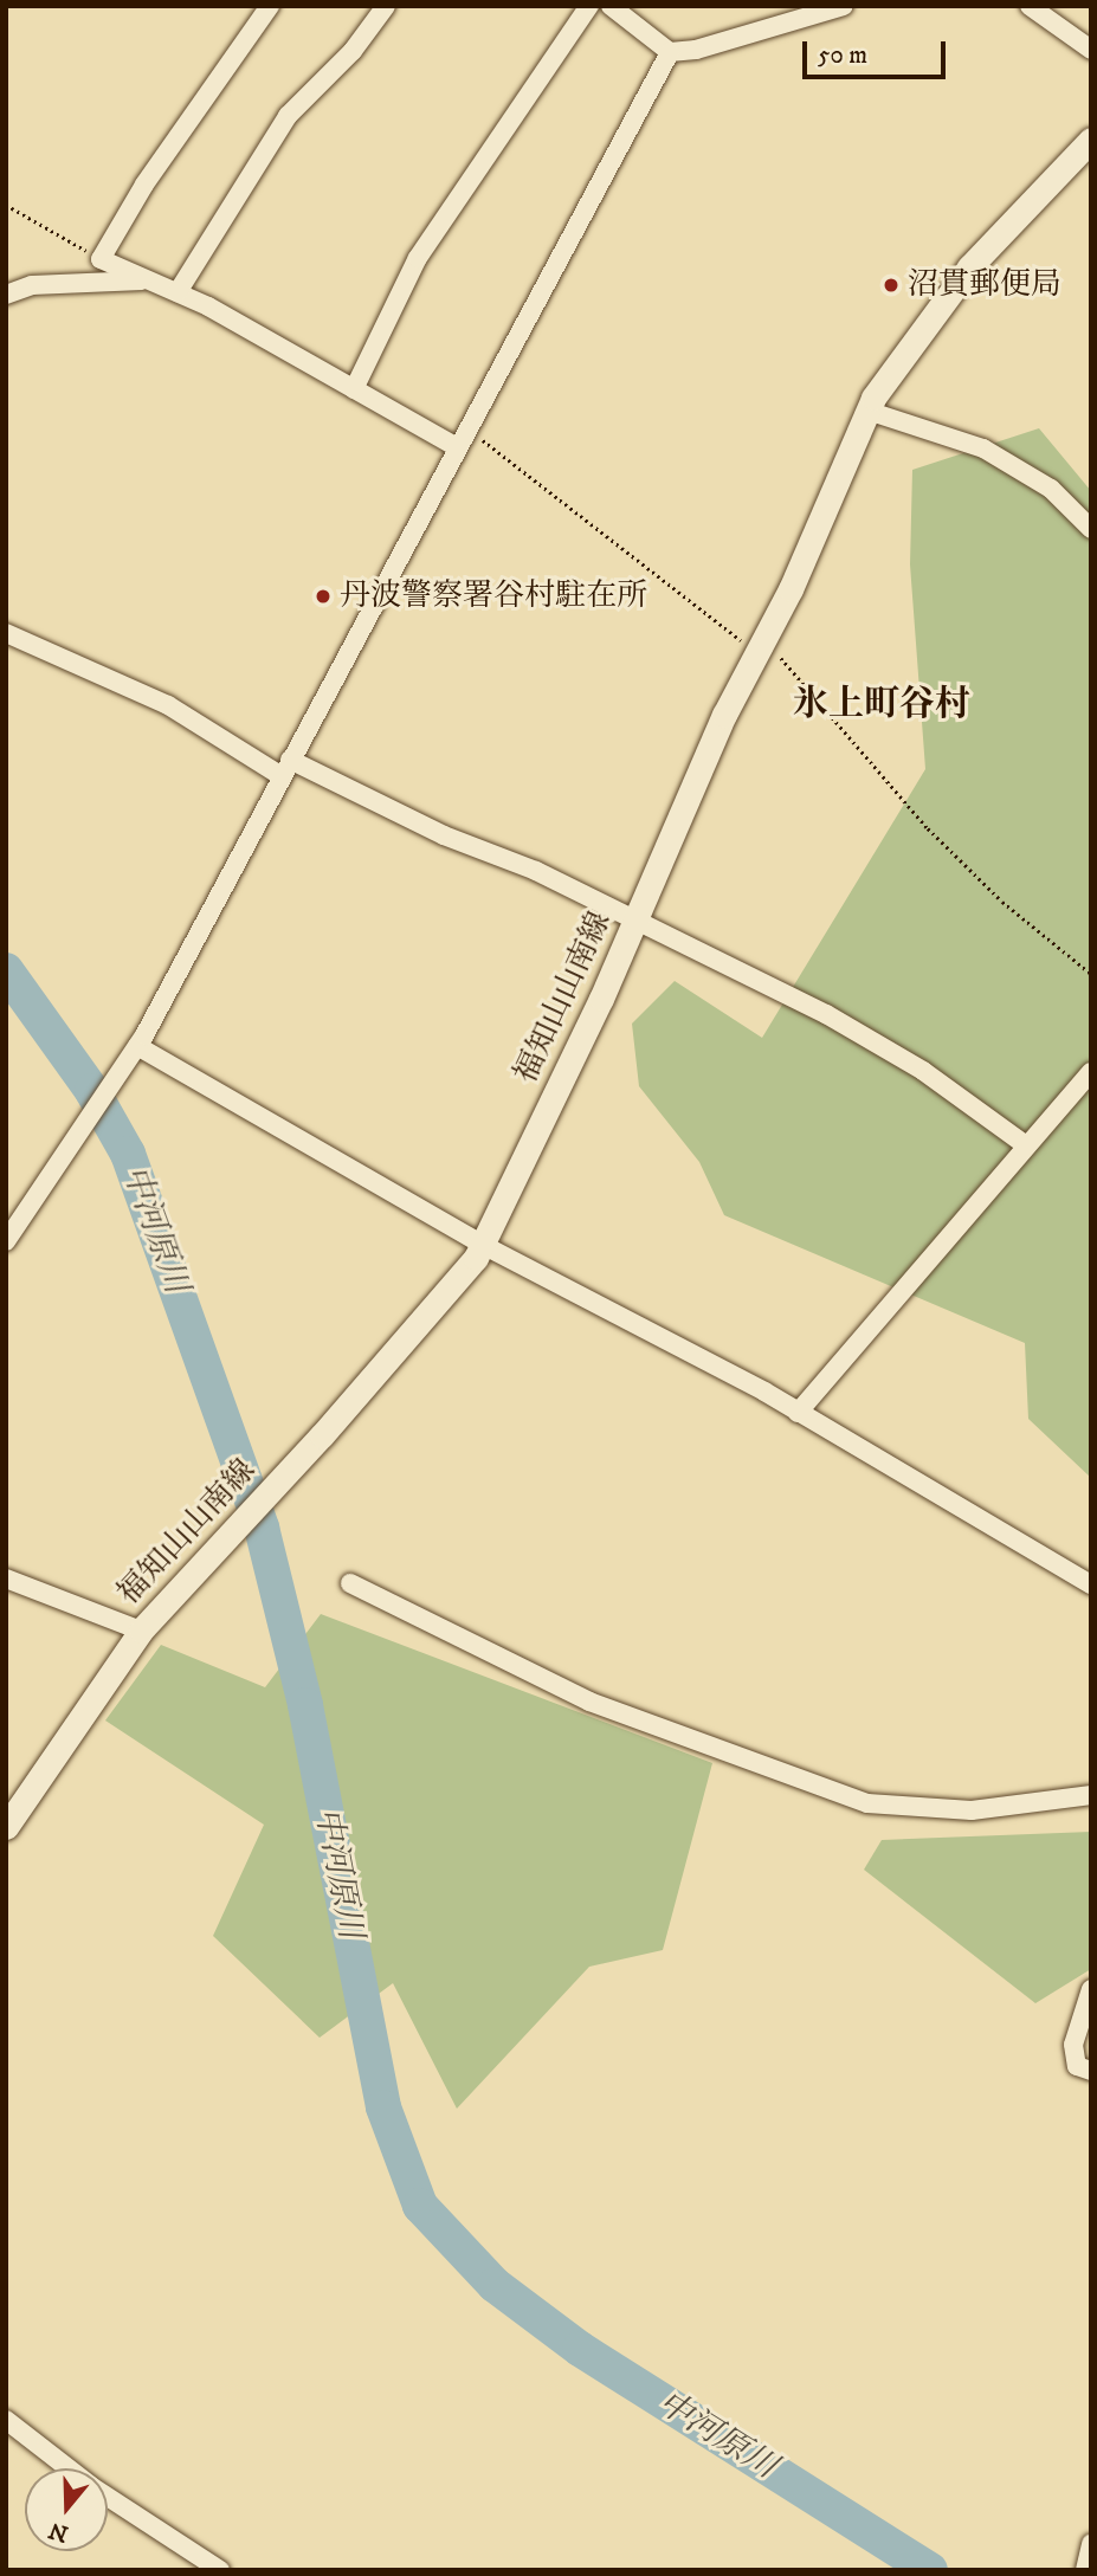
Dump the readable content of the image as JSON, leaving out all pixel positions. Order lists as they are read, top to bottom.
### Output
{
  "streets": {
    "main road": ["福知山山南線"]
  },
  "districts": ["氷上町谷村"],
  "water": ["中河原川"],
  "places": ["沼貫郵便局", "丹波警察署谷村駐在所"],
  "scale_bar": "50 m",
  "north": "bottom"
}
